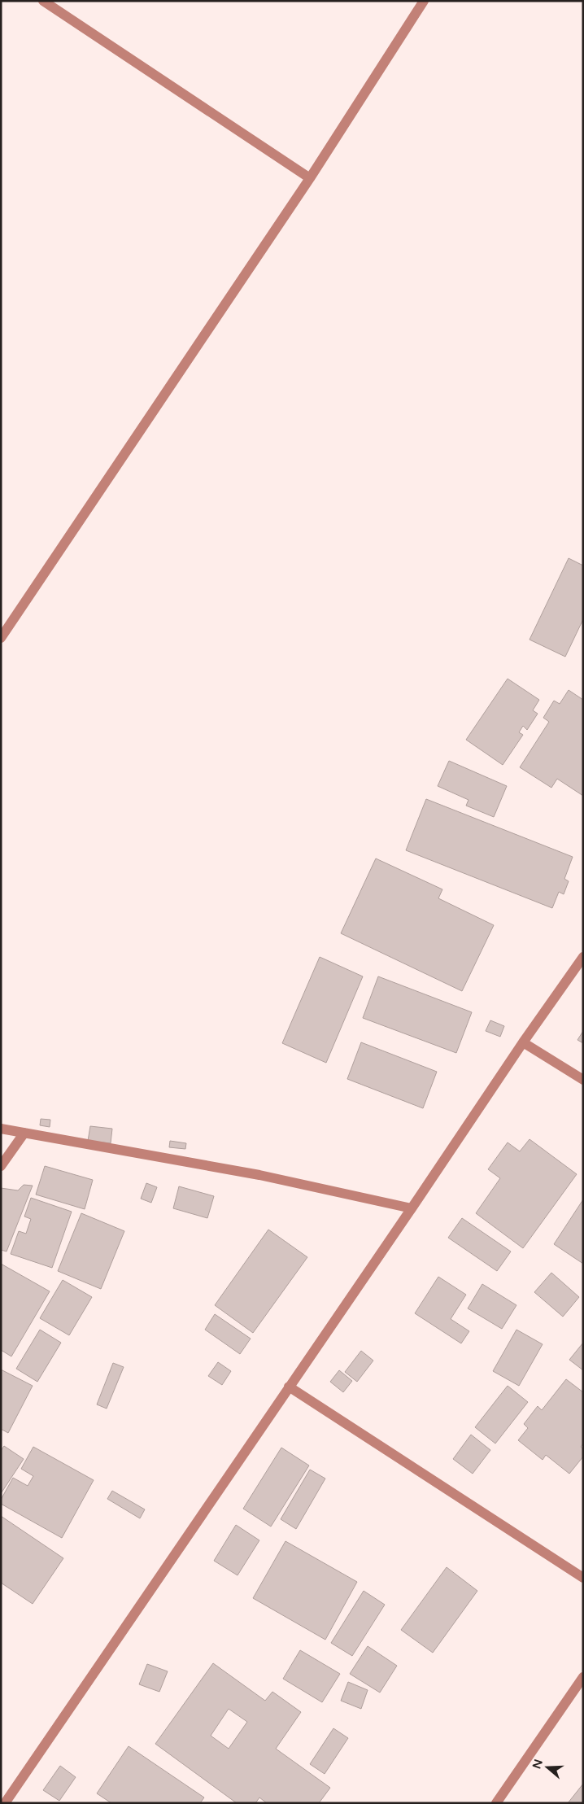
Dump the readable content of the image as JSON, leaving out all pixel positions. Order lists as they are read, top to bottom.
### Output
{
  "north": "left"
}
